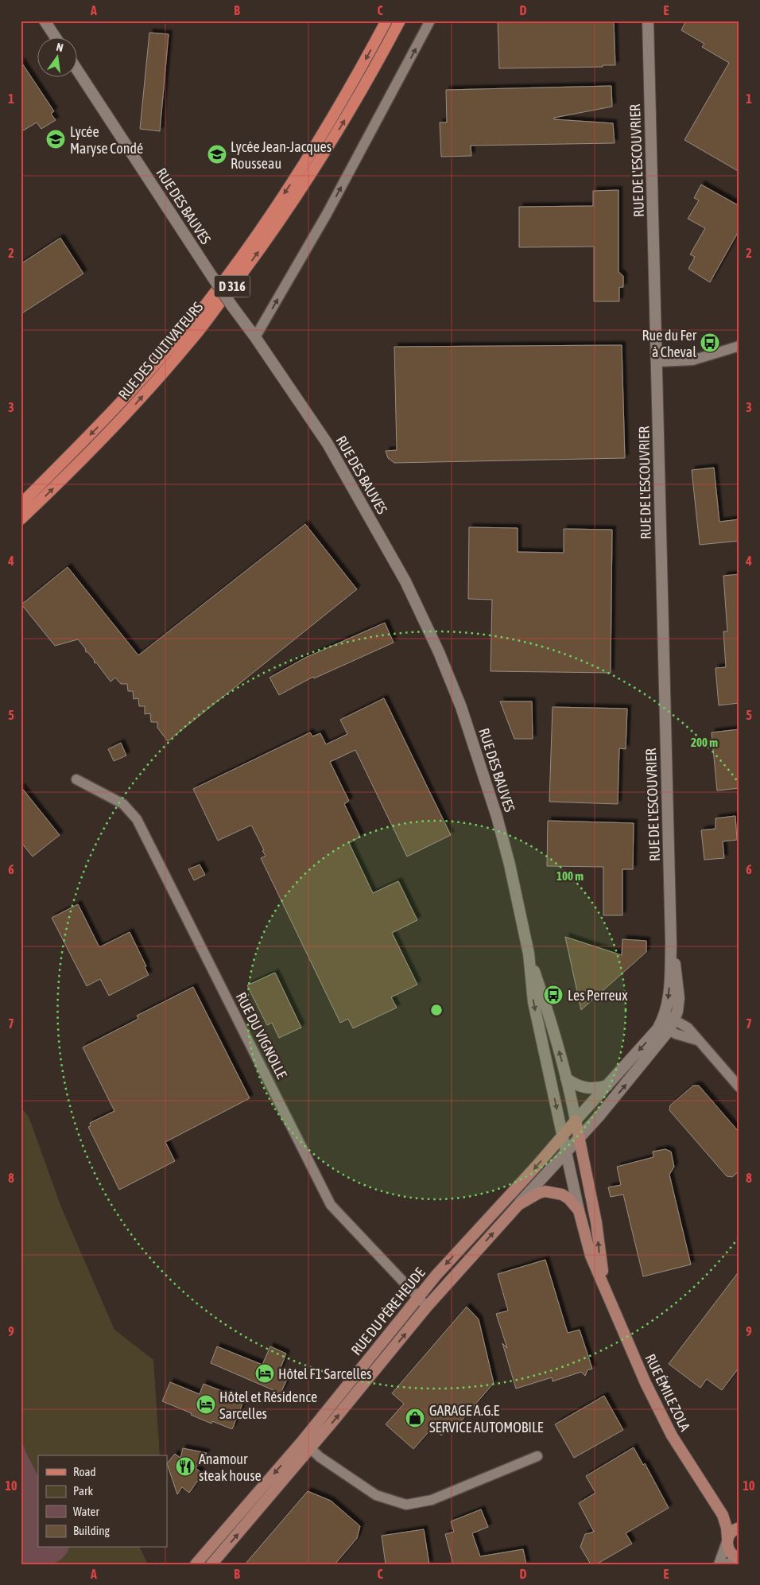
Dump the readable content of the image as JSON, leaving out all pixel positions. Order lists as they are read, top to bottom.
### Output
{
  "streets": {
    "main road": [
      "D 316",
      "RUE DES CULTIVATEURS",
      "RUE DU PÈRE HEUDE",
      "RUE ÉMILE ZOLA"
    ],
    "street": ["RUE DE L'ESCOUVRIER", "RUE DES BAUVES", "RUE DU VIGNOLLE"]
  },
  "crossings": [
    ["RUE DE L'ESCOUVRIER", "RUE DES BAUVES"],
    ["RUE DE L'ESCOUVRIER", "RUE DU PÈRE HEUDE"],
    ["RUE DE L'ESCOUVRIER", "RUE ÉMILE ZOLA"],
    ["RUE DES BAUVES", "RUE DU PÈRE HEUDE"],
    ["RUE DES BAUVES", "RUE ÉMILE ZOLA"],
    ["RUE DU VIGNOLLE", "RUE DU PÈRE HEUDE"],
    ["RUE DU PÈRE HEUDE", "RUE ÉMILE ZOLA"]
  ],
  "places": {
    "school or university": ["Lycée Maryse Condé", "Lycée Jean-Jacques Rousseau"],
    "bus stop": ["Rue du Fer à Cheval", "Les Perreux"],
    "hotel": ["Hôtel F1 Sarcelles", "Hôtel et Résidence Sarcelles"],
    "shop": ["GARAGE A.G.E SERVICE AUTOMOBILE"],
    "restaurant": ["Anamour steak house"]
  },
  "legend": [
    "Road",
    "Park",
    "Water",
    "Building"
  ],
  "north": "top",
  "grid": {
    "columns": [
      "A",
      "B",
      "C",
      "D",
      "E"
    ],
    "rows": [
      "1",
      "2",
      "3",
      "4",
      "5",
      "6",
      "7",
      "8",
      "9",
      "10"
    ]
  },
  "rings": ["200 m", "100 m"]
}
